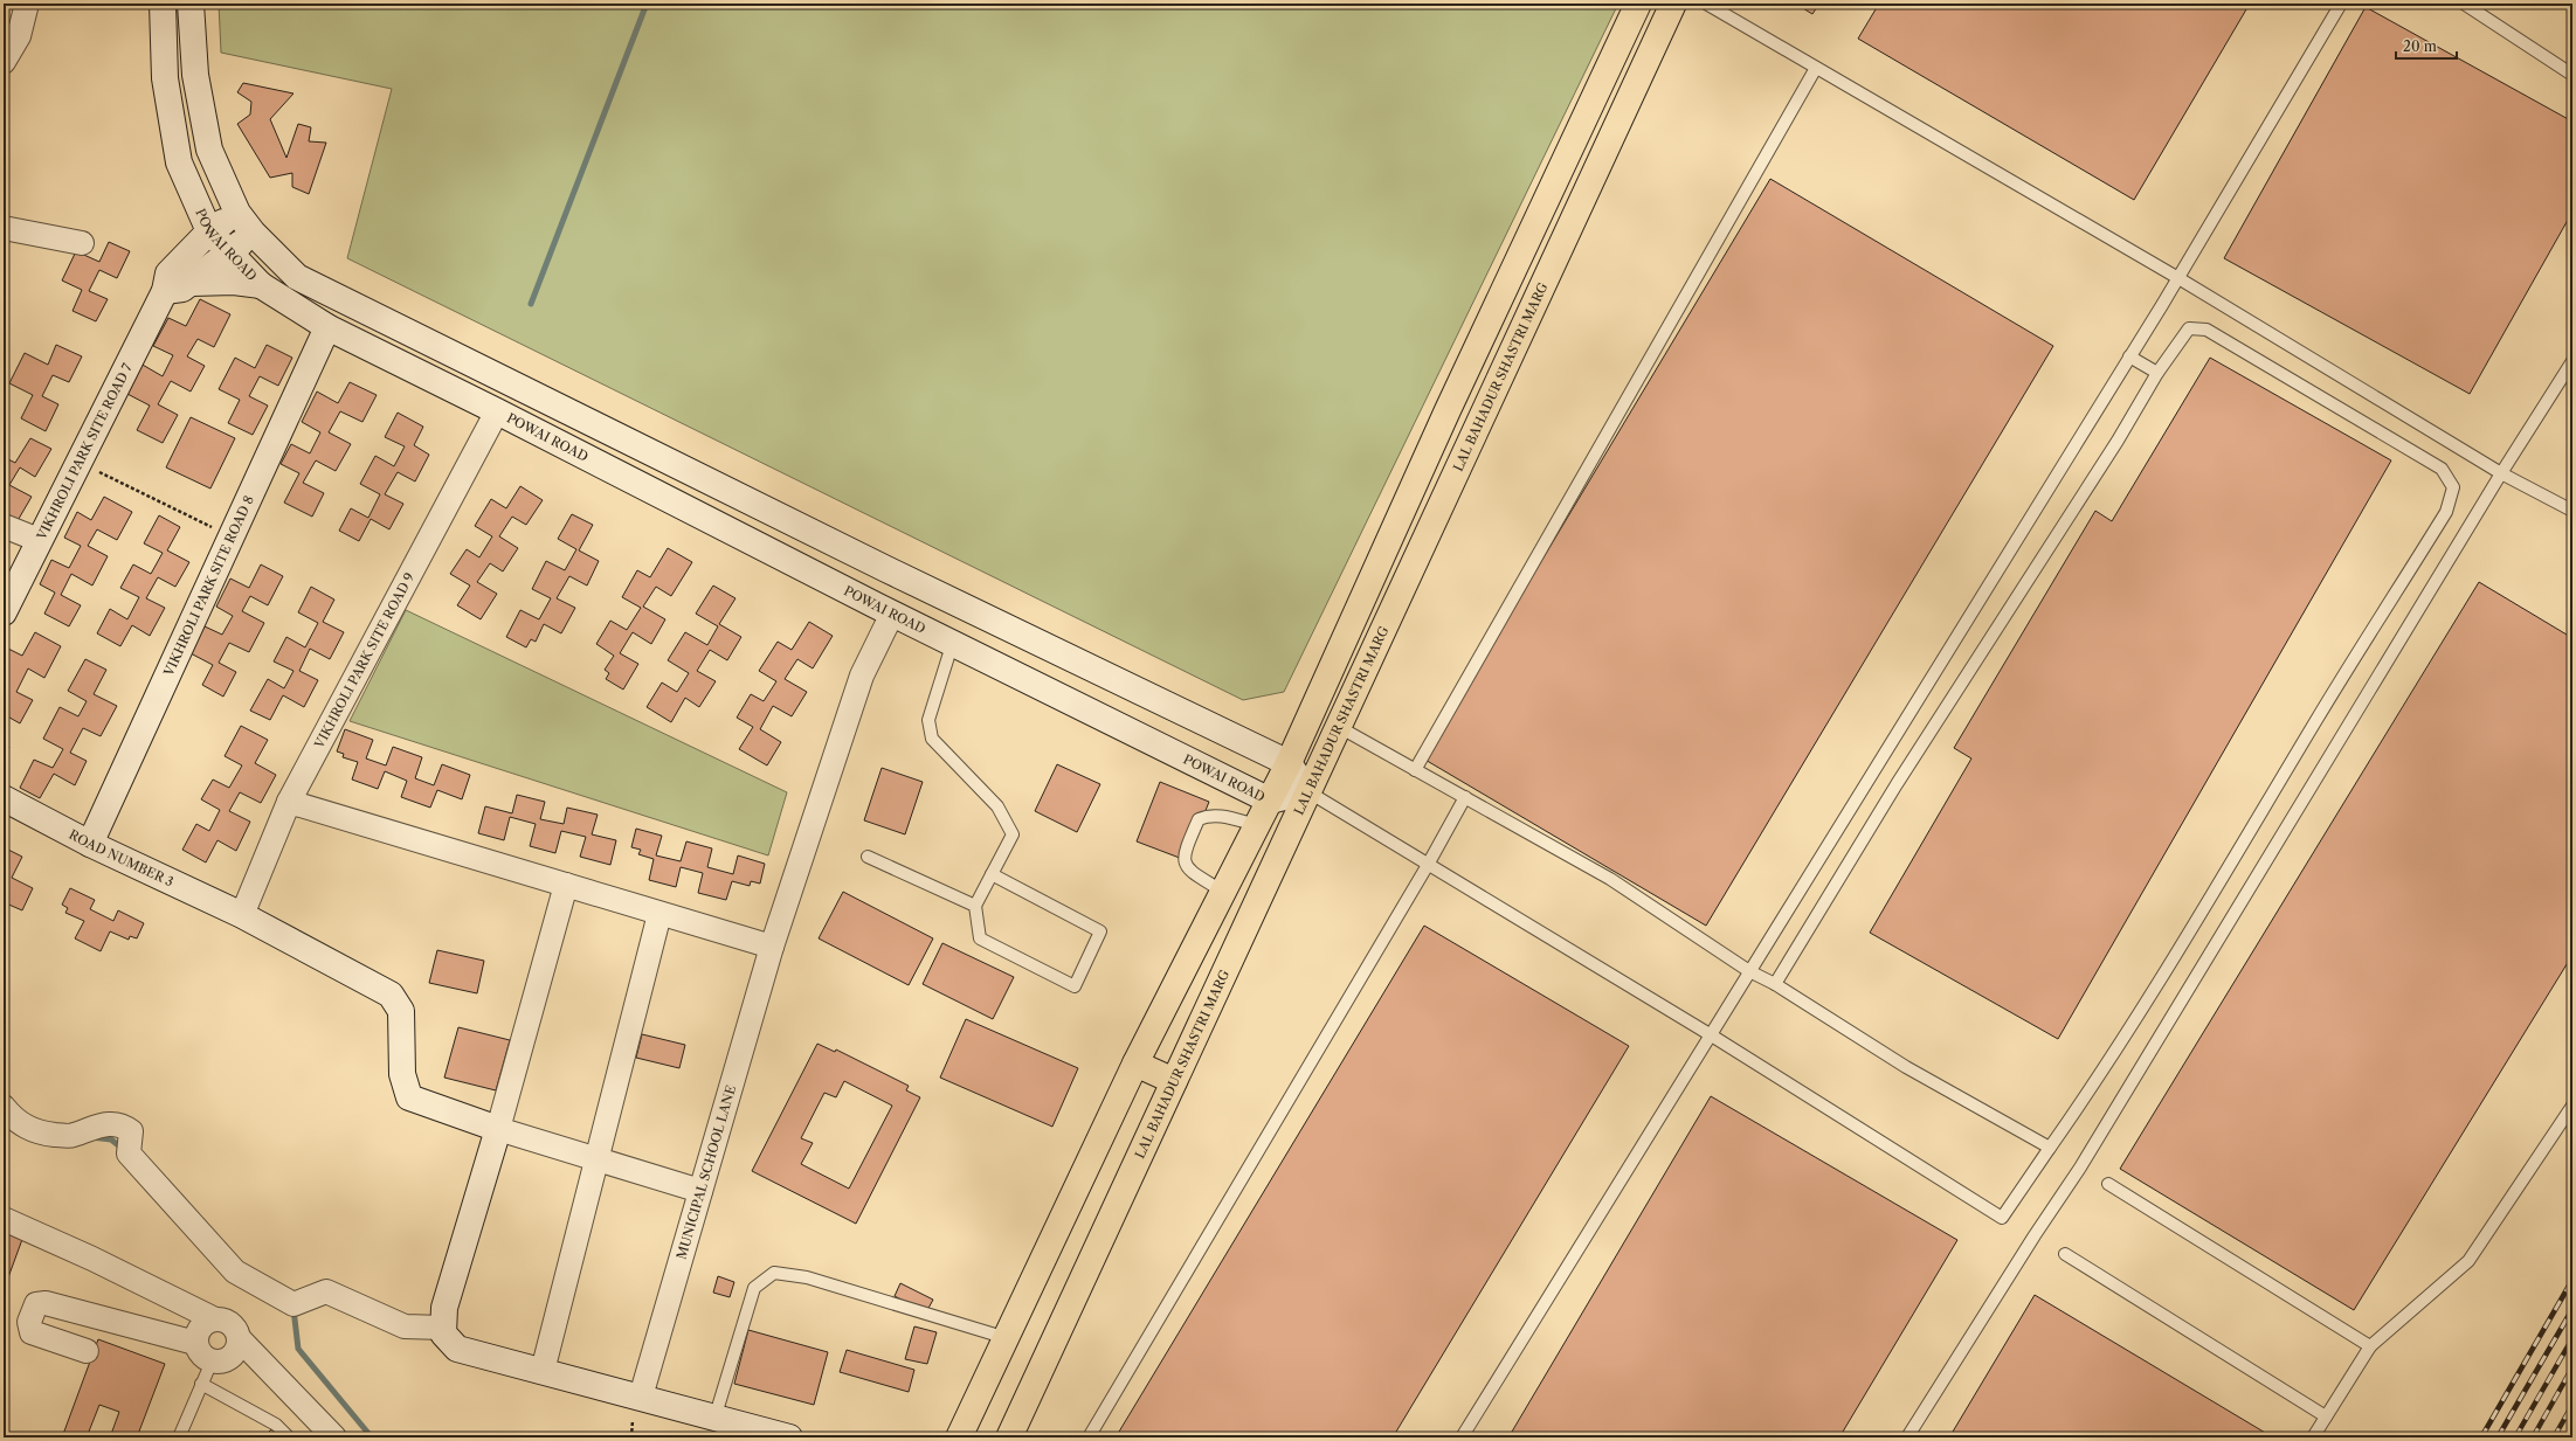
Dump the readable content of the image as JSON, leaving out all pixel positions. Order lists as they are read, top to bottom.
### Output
{
  "streets": {
    "main road": [
      "POWAI ROAD",
      "LAL BAHADUR SHASTRI MARG",
      "VIKHROLI PARK SITE ROAD 7",
      "VIKHROLI PARK SITE ROAD 8",
      "ROAD NUMBER 3"
    ],
    "street": ["VIKHROLI PARK SITE ROAD 9", "MUNICIPAL SCHOOL LANE"]
  },
  "crossings": [
    ["POWAI ROAD", "LAL BAHADUR SHASTRI MARG"],
    ["POWAI ROAD", "VIKHROLI PARK SITE ROAD 7"],
    ["POWAI ROAD", "VIKHROLI PARK SITE ROAD 8"],
    ["POWAI ROAD", "VIKHROLI PARK SITE ROAD 9"],
    ["POWAI ROAD", "MUNICIPAL SCHOOL LANE"],
    ["VIKHROLI PARK SITE ROAD 8", "ROAD NUMBER 3"],
    ["VIKHROLI PARK SITE ROAD 9", "ROAD NUMBER 3"]
  ],
  "scale_bar": "20 m"
}
